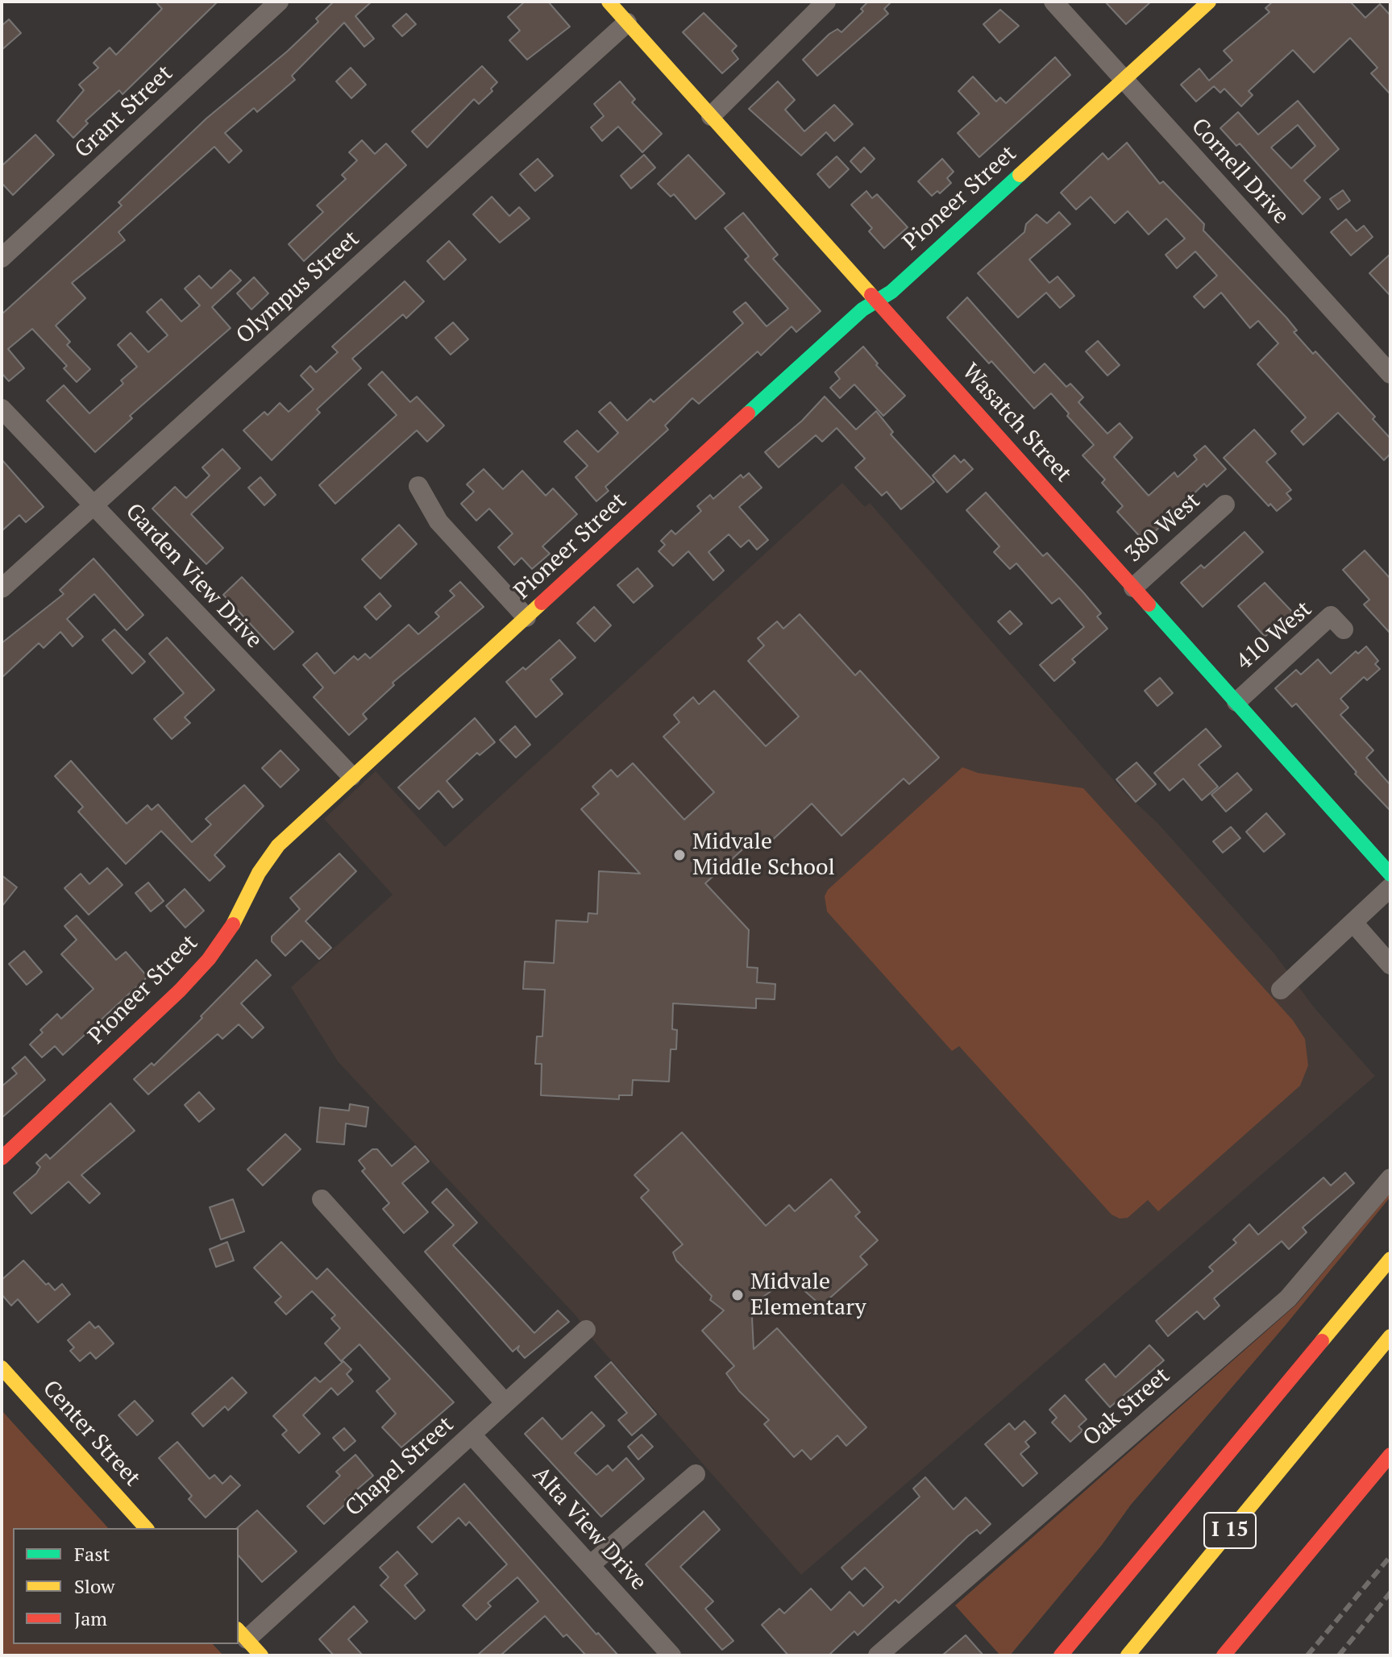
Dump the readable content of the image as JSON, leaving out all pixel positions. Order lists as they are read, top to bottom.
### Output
{
  "streets": {
    "main road": [
      "Pioneer Street",
      "Wasatch Street",
      "Center Street",
      "I 15"
    ],
    "street": [
      "Grant Street",
      "Cornell Drive",
      "Olympus Street",
      "380 West",
      "Garden View Drive",
      "410 West",
      "Oak Street",
      "Chapel Street",
      "Alta View Drive"
    ]
  },
  "crossings": [
    ["Cornell Drive", "Pioneer Street"],
    ["Pioneer Street", "Wasatch Street"],
    ["Pioneer Street", "Garden View Drive"],
    ["Olympus Street", "Wasatch Street"],
    ["Olympus Street", "Garden View Drive"],
    ["Wasatch Street", "380 West"],
    ["Wasatch Street", "410 West"],
    ["Chapel Street", "Alta View Drive"]
  ],
  "places": ["Midvale Middle School", "Midvale Elementary"],
  "legend": ["Fast", "Slow", "Jam"]
}
